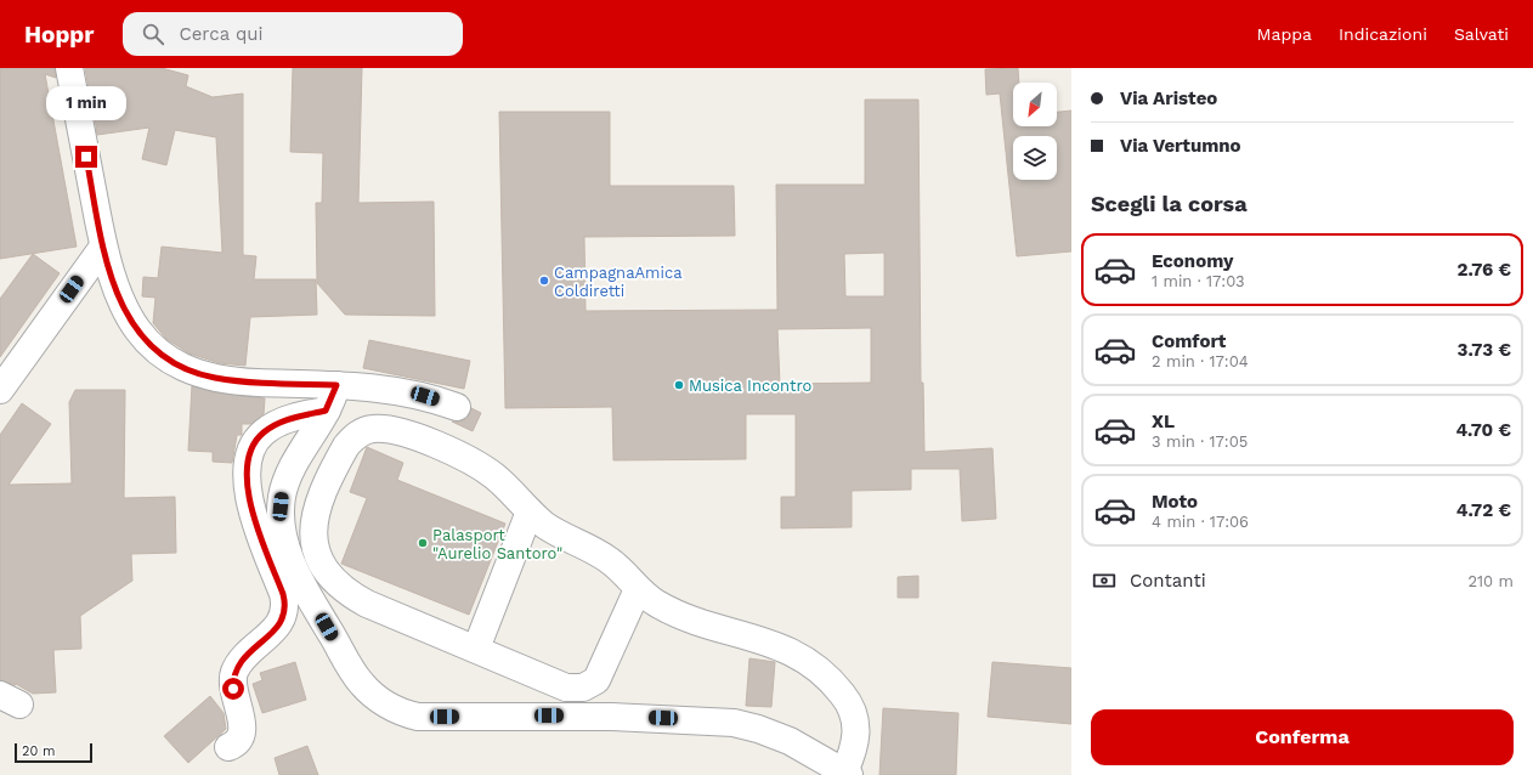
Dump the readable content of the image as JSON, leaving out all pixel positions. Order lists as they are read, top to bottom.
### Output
{
  "places": ["CampagnaAmica Coldiretti", "Musica Incontro", "Palasport \"Aurelio Santoro\""],
  "scale_bar": "20 m",
  "north": "bottom left",
  "page": {
    "header": "Hoppr",
    "search": "Cerca qui",
    "nav": ["Mappa", "Indicazioni", "Salvati"],
    "banner": ["Via Aristeo", "Via Vertumno"],
    "bubble": "1 min",
    "heading": "Scegli la corsa",
    "list": [
      {
        "name": "Economy",
        "note": "1 min · 17:03",
        "value": "2.76 €"
      },
      {
        "name": "Comfort",
        "note": "2 min · 17:04",
        "value": "3.73 €"
      },
      {
        "name": "XL",
        "note": "3 min · 17:05",
        "value": "4.70 €"
      },
      {
        "name": "Moto",
        "note": "4 min · 17:06",
        "value": "4.72 €"
      }
    ],
    "pay": ["Contanti", "210 m"],
    "buttons": "Conferma",
    "scale": "20 m"
  }
}
